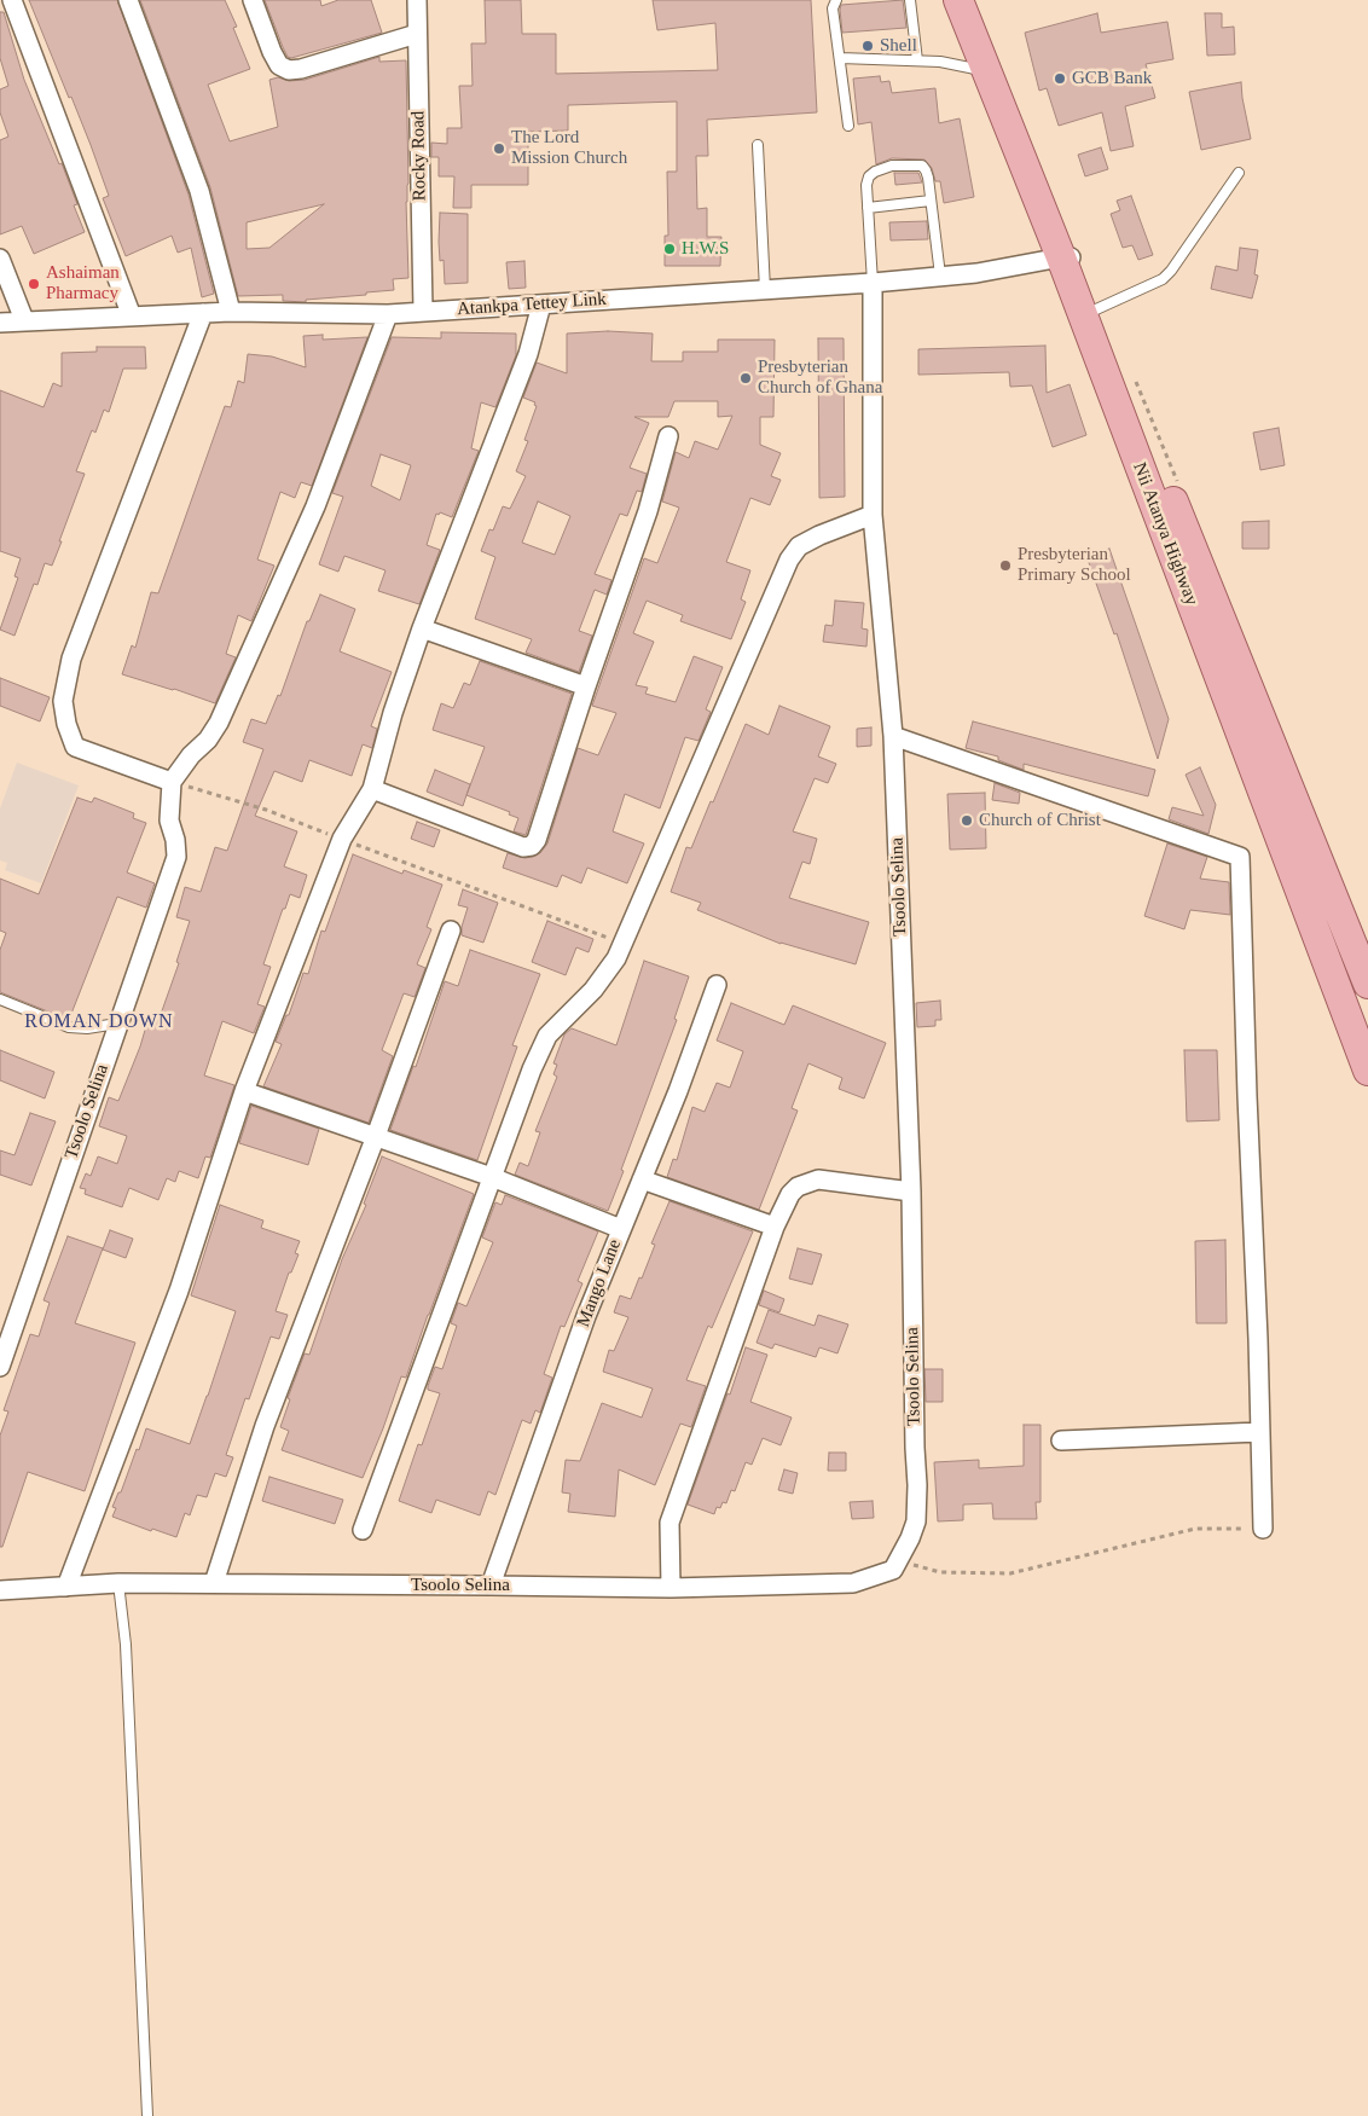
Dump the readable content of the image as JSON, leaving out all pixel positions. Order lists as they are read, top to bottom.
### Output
{
  "streets": {
    "main road": ["Nii Atanya Highway"],
    "street": [
      "Rocky Road",
      "Atankpa Tettey Link",
      "Tsoolo Selina",
      "Mango Lane"
    ]
  },
  "crossings": [
    ["Rocky Road", "Atankpa Tettey Link"],
    ["Atankpa Tettey Link", "Nii Atanya Highway"],
    ["Atankpa Tettey Link", "Tsoolo Selina"],
    ["Tsoolo Selina", "Mango Lane"]
  ],
  "districts": ["ROMAN DOWN"],
  "places": [
    "Shell",
    "GCB Bank",
    "The Lord Mission Church",
    "H.W.S",
    "Ashaiman Pharmacy",
    "Presbyterian Church of Ghana",
    "Presbyterian Primary School",
    "Church of Christ"
  ]
}
